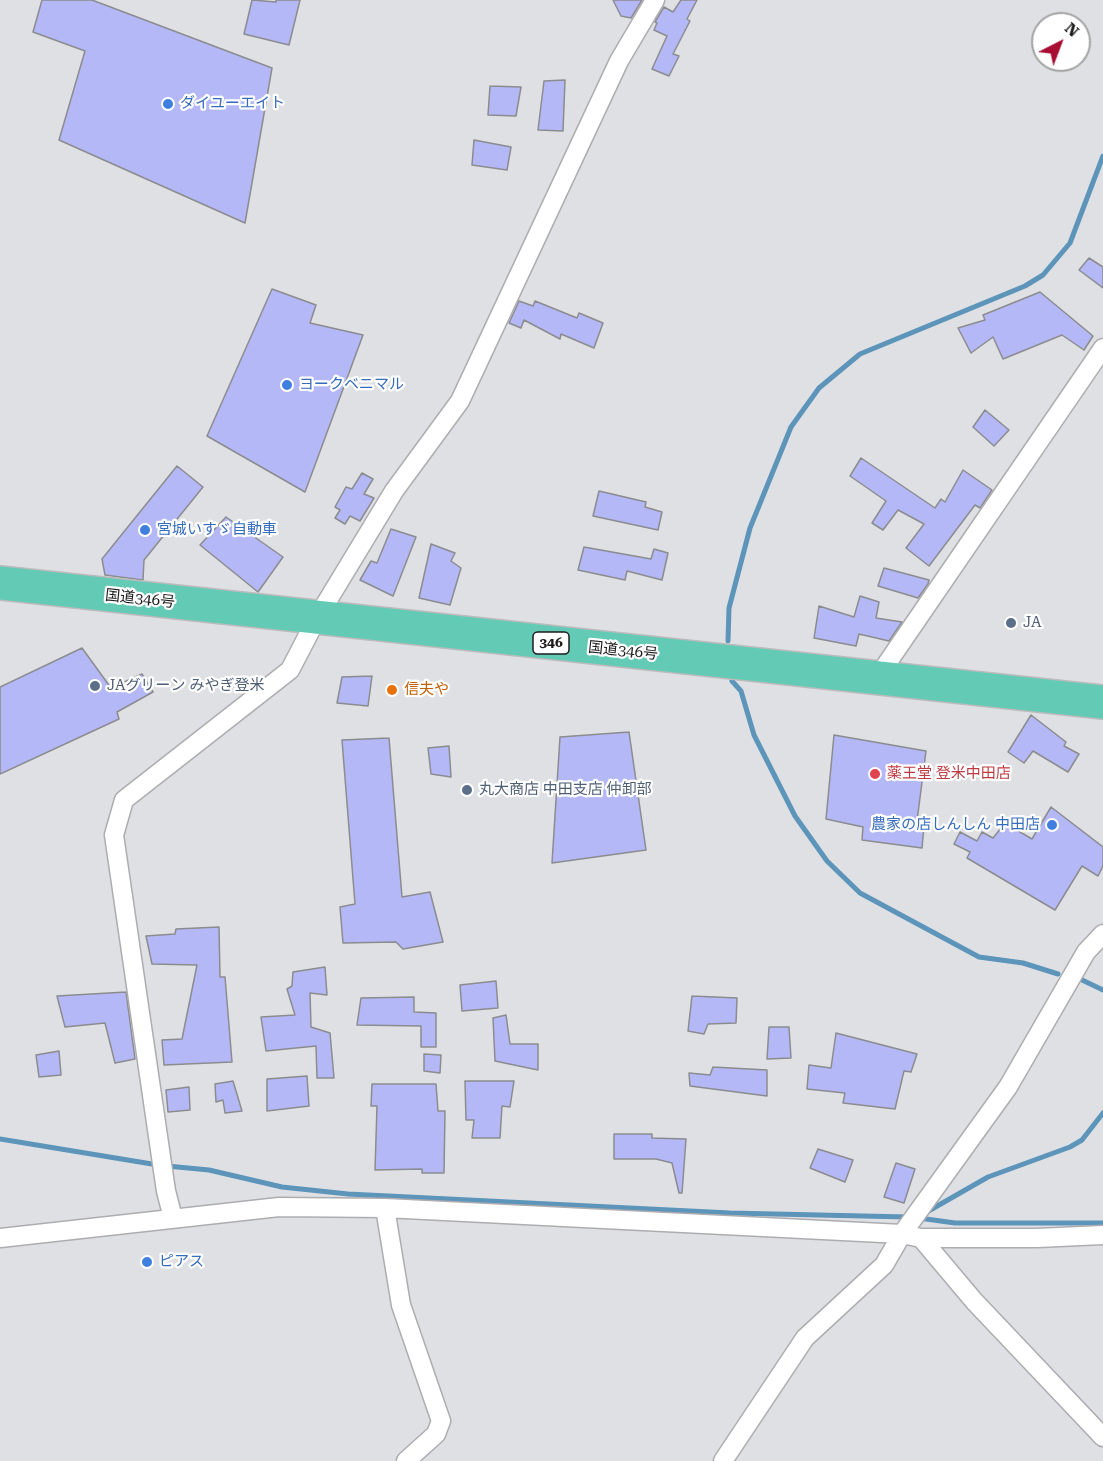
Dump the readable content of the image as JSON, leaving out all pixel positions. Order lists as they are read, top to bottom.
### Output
{
  "streets": {
    "highway": ["国道346号", "346"]
  },
  "places": [
    "ダイユーエイト",
    "ヨークベニマル",
    "宮城いすゞ自動車",
    "JA",
    "JAグリーン みやぎ登米",
    "信夫や",
    "薬王堂 登米中田店",
    "丸大商店 中田支店 仲卸部",
    "農家の店しんしん 中田店",
    "ピアス"
  ],
  "north": "top right"
}
